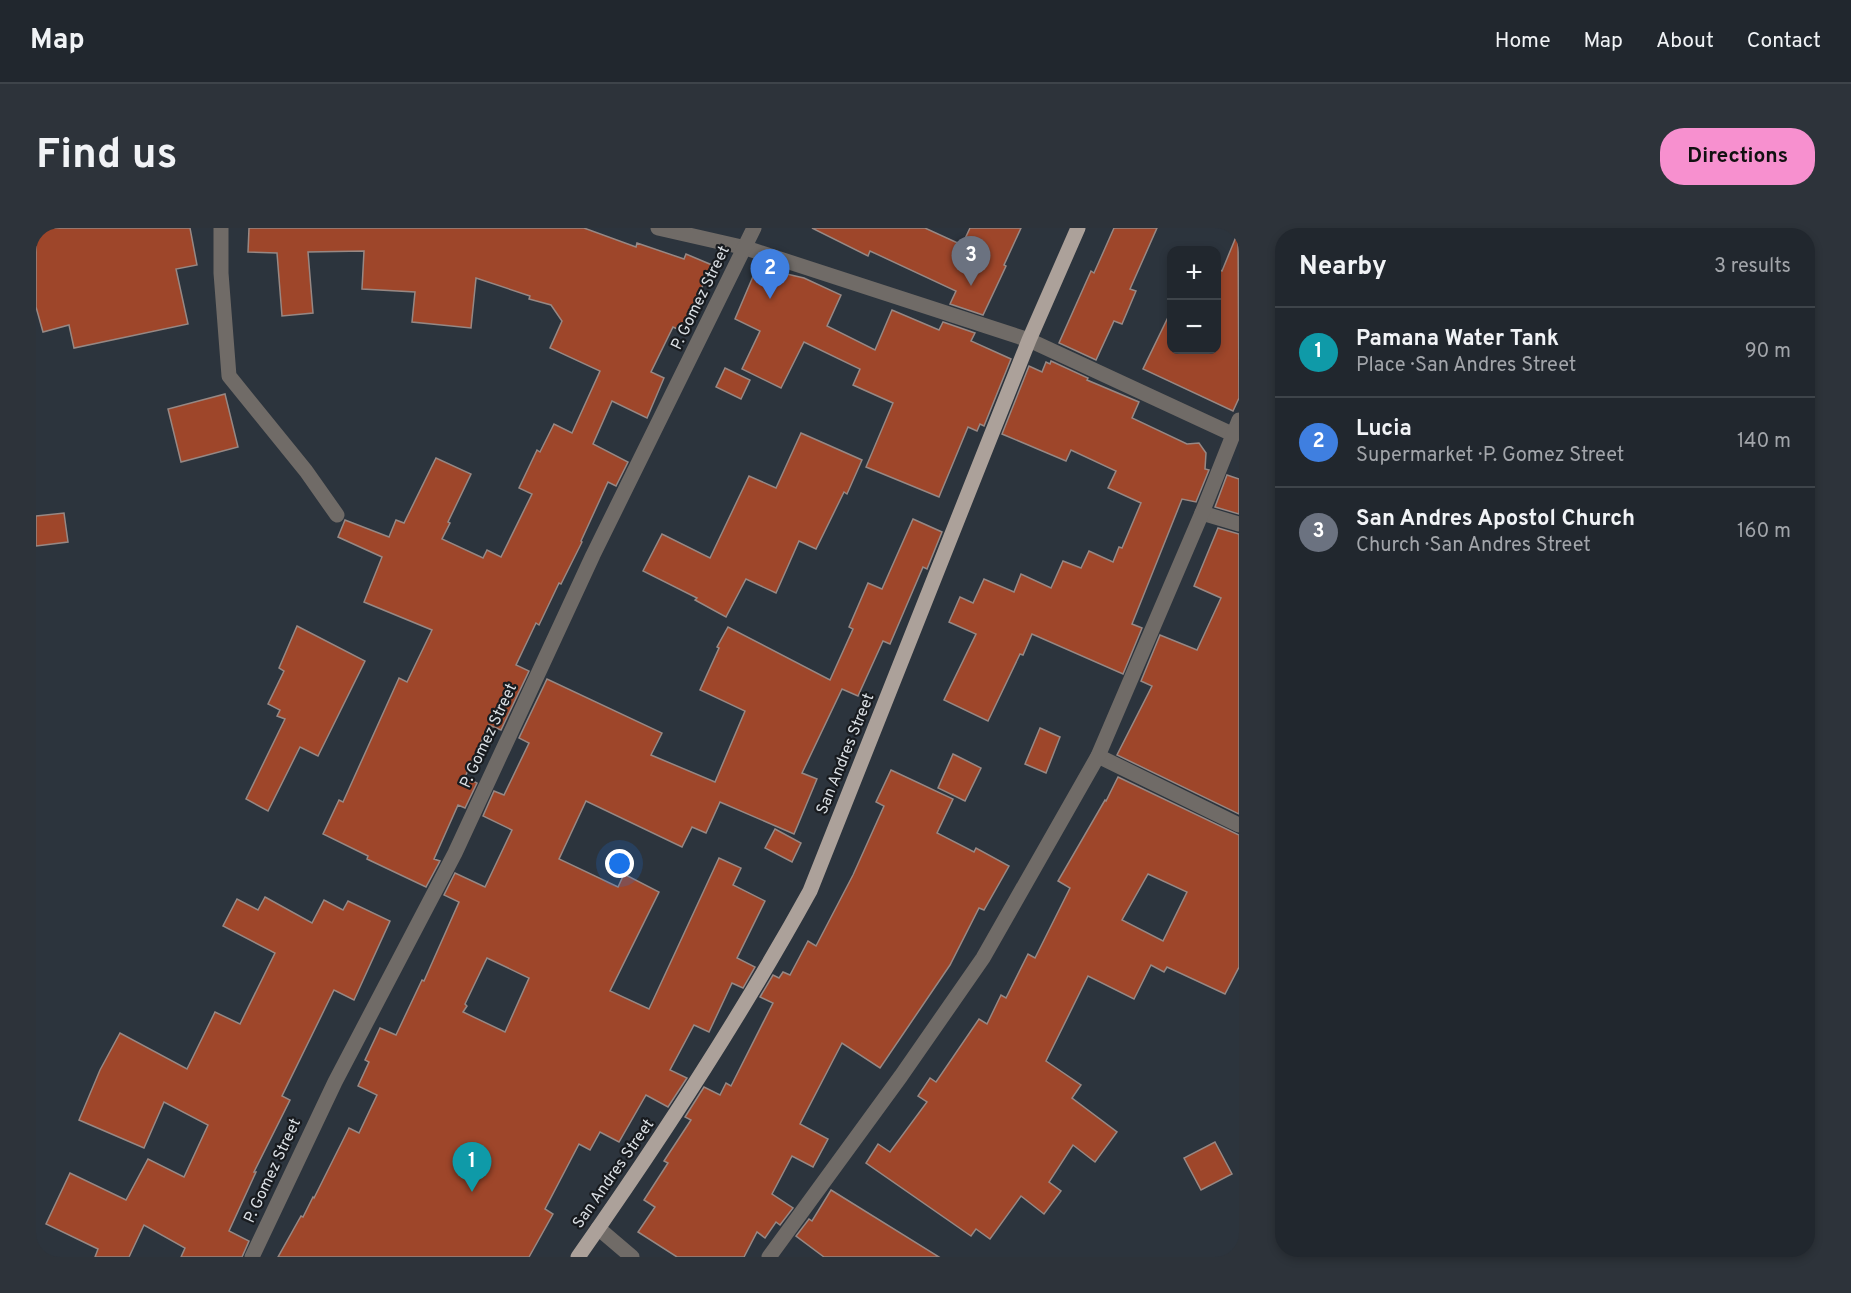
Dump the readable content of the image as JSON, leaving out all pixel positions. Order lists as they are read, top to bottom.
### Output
{
  "streets": {
    "main road": ["San Andres Street"],
    "street": ["P. Gomez Street"]
  },
  "page": {
    "header": "Map",
    "nav": [
      "Home",
      "Map",
      "About",
      "Contact"
    ],
    "buttons": "Directions",
    "title": "Find us",
    "heading": ["Nearby", "3 results"],
    "pins": ["3", "2", "1"],
    "map_buttons": ["+", "−"],
    "list": [
      {
        "mark": "1",
        "name": "Pamana Water Tank",
        "note": "Place · San Andres Street",
        "value": "90 m"
      },
      {
        "mark": "2",
        "name": "Lucia",
        "note": "Supermarket · P. Gomez Street",
        "value": "140 m"
      },
      {
        "mark": "3",
        "name": "San Andres Apostol Church",
        "note": "Church · San Andres Street",
        "value": "160 m"
      }
    ]
  }
}
